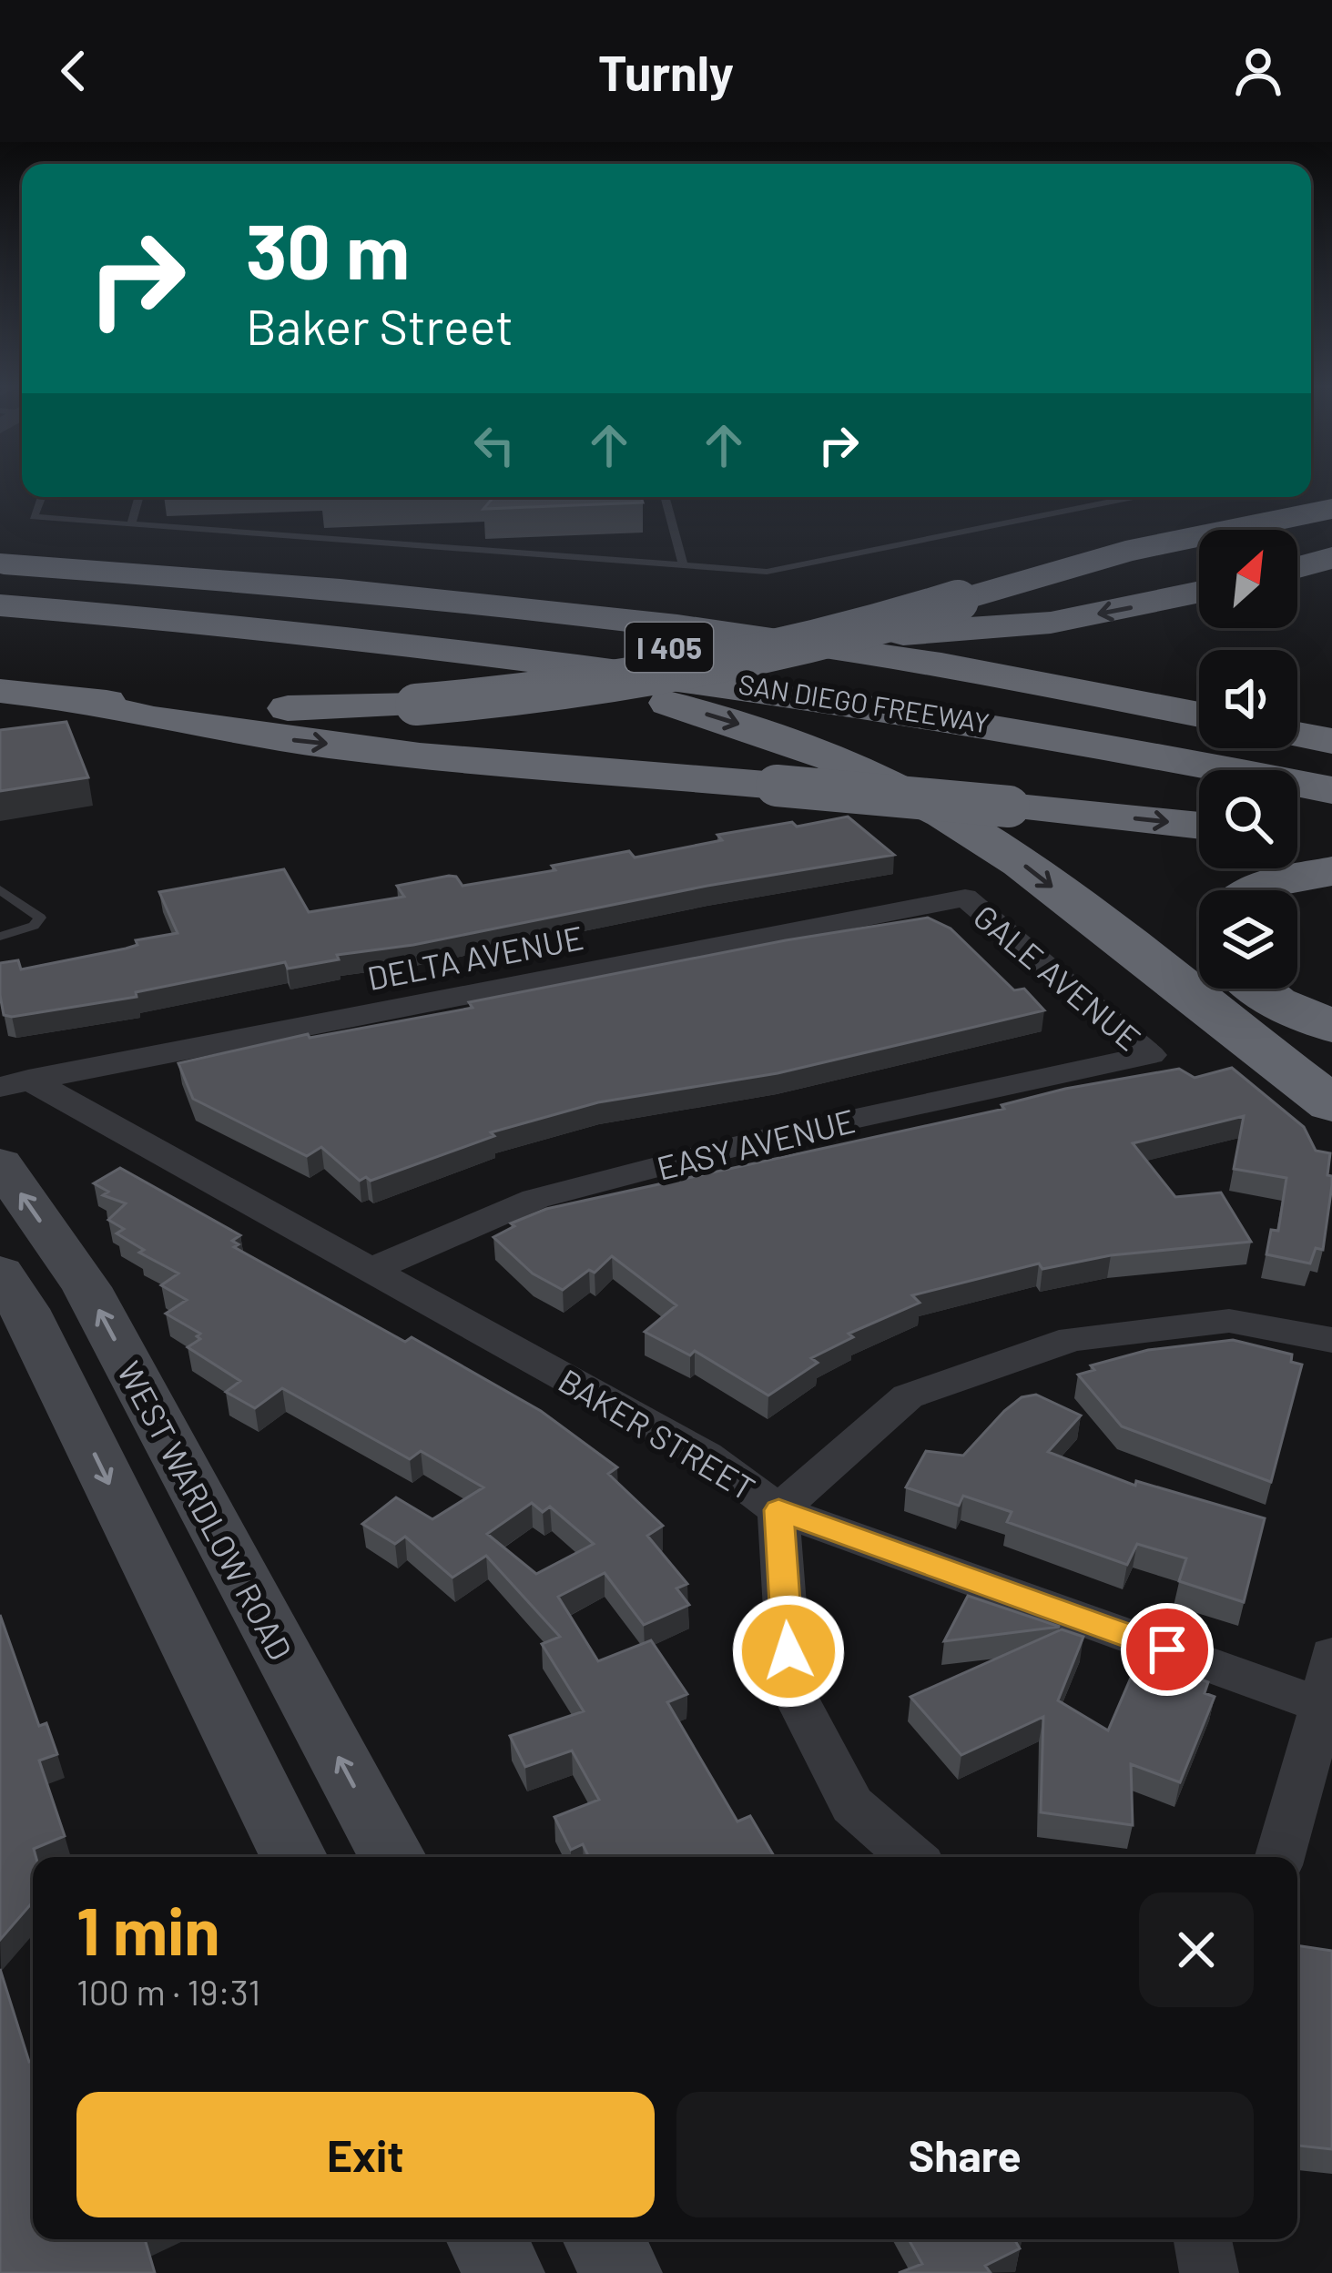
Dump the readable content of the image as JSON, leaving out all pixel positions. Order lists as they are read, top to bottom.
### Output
{
  "streets": {
    "highway": ["I 405", "SAN DIEGO FREEWAY"],
    "main road": ["WEST WARDLOW ROAD"],
    "street": [
      "DELTA AVENUE",
      "GALE AVENUE",
      "EASY AVENUE",
      "BAKER STREET"
    ]
  },
  "crossings": [
    ["DELTA AVENUE", "GALE AVENUE"],
    ["DELTA AVENUE", "BAKER STREET"],
    ["GALE AVENUE", "EASY AVENUE"],
    ["EASY AVENUE", "BAKER STREET"]
  ],
  "north": "top right",
  "page": {
    "header": "Turnly",
    "turn": ["30 m", "Baker Street"],
    "heading": ["1 min", "100 m · 19:31"],
    "buttons": ["Exit", "Share"]
  }
}
